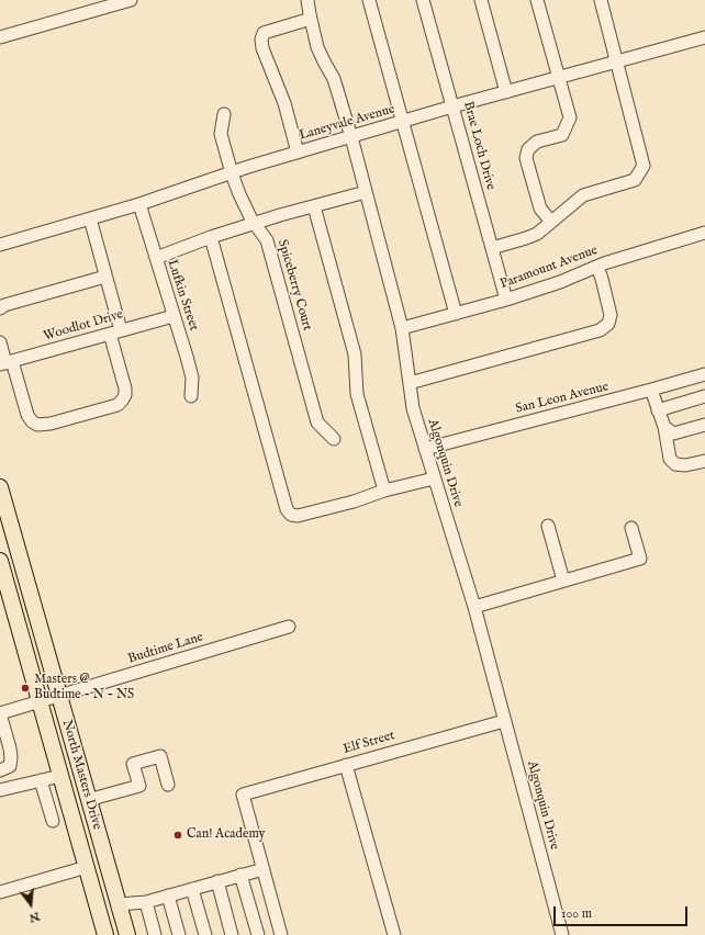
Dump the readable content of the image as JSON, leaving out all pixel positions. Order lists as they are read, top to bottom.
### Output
{
  "streets": {
    "main road": ["North Masters Drive"],
    "street": [
      "Laneyvale Avenue",
      "Brae Loch Drive",
      "Paramount Avenue",
      "Spiceberry Court",
      "Lufkin Street",
      "Woodlot Drive",
      "San Leon Avenue",
      "Algonquin Drive",
      "Budtime Lane",
      "Elf Street"
    ]
  },
  "crossings": [
    ["Laneyvale Avenue", "Brae Loch Drive"],
    ["Laneyvale Avenue", "Spiceberry Court"],
    ["Laneyvale Avenue", "Lufkin Street"],
    ["Laneyvale Avenue", "Algonquin Drive"],
    ["Brae Loch Drive", "Paramount Avenue"],
    ["Paramount Avenue", "Algonquin Drive"],
    ["Lufkin Street", "Woodlot Drive"],
    ["San Leon Avenue", "Algonquin Drive"],
    ["Algonquin Drive", "Elf Street"],
    ["Budtime Lane", "North Masters Drive"]
  ],
  "places": ["Masters @ Budtime - N - NS", "Can! Academy"],
  "scale_bar": "100 m",
  "north": "bottom"
}
